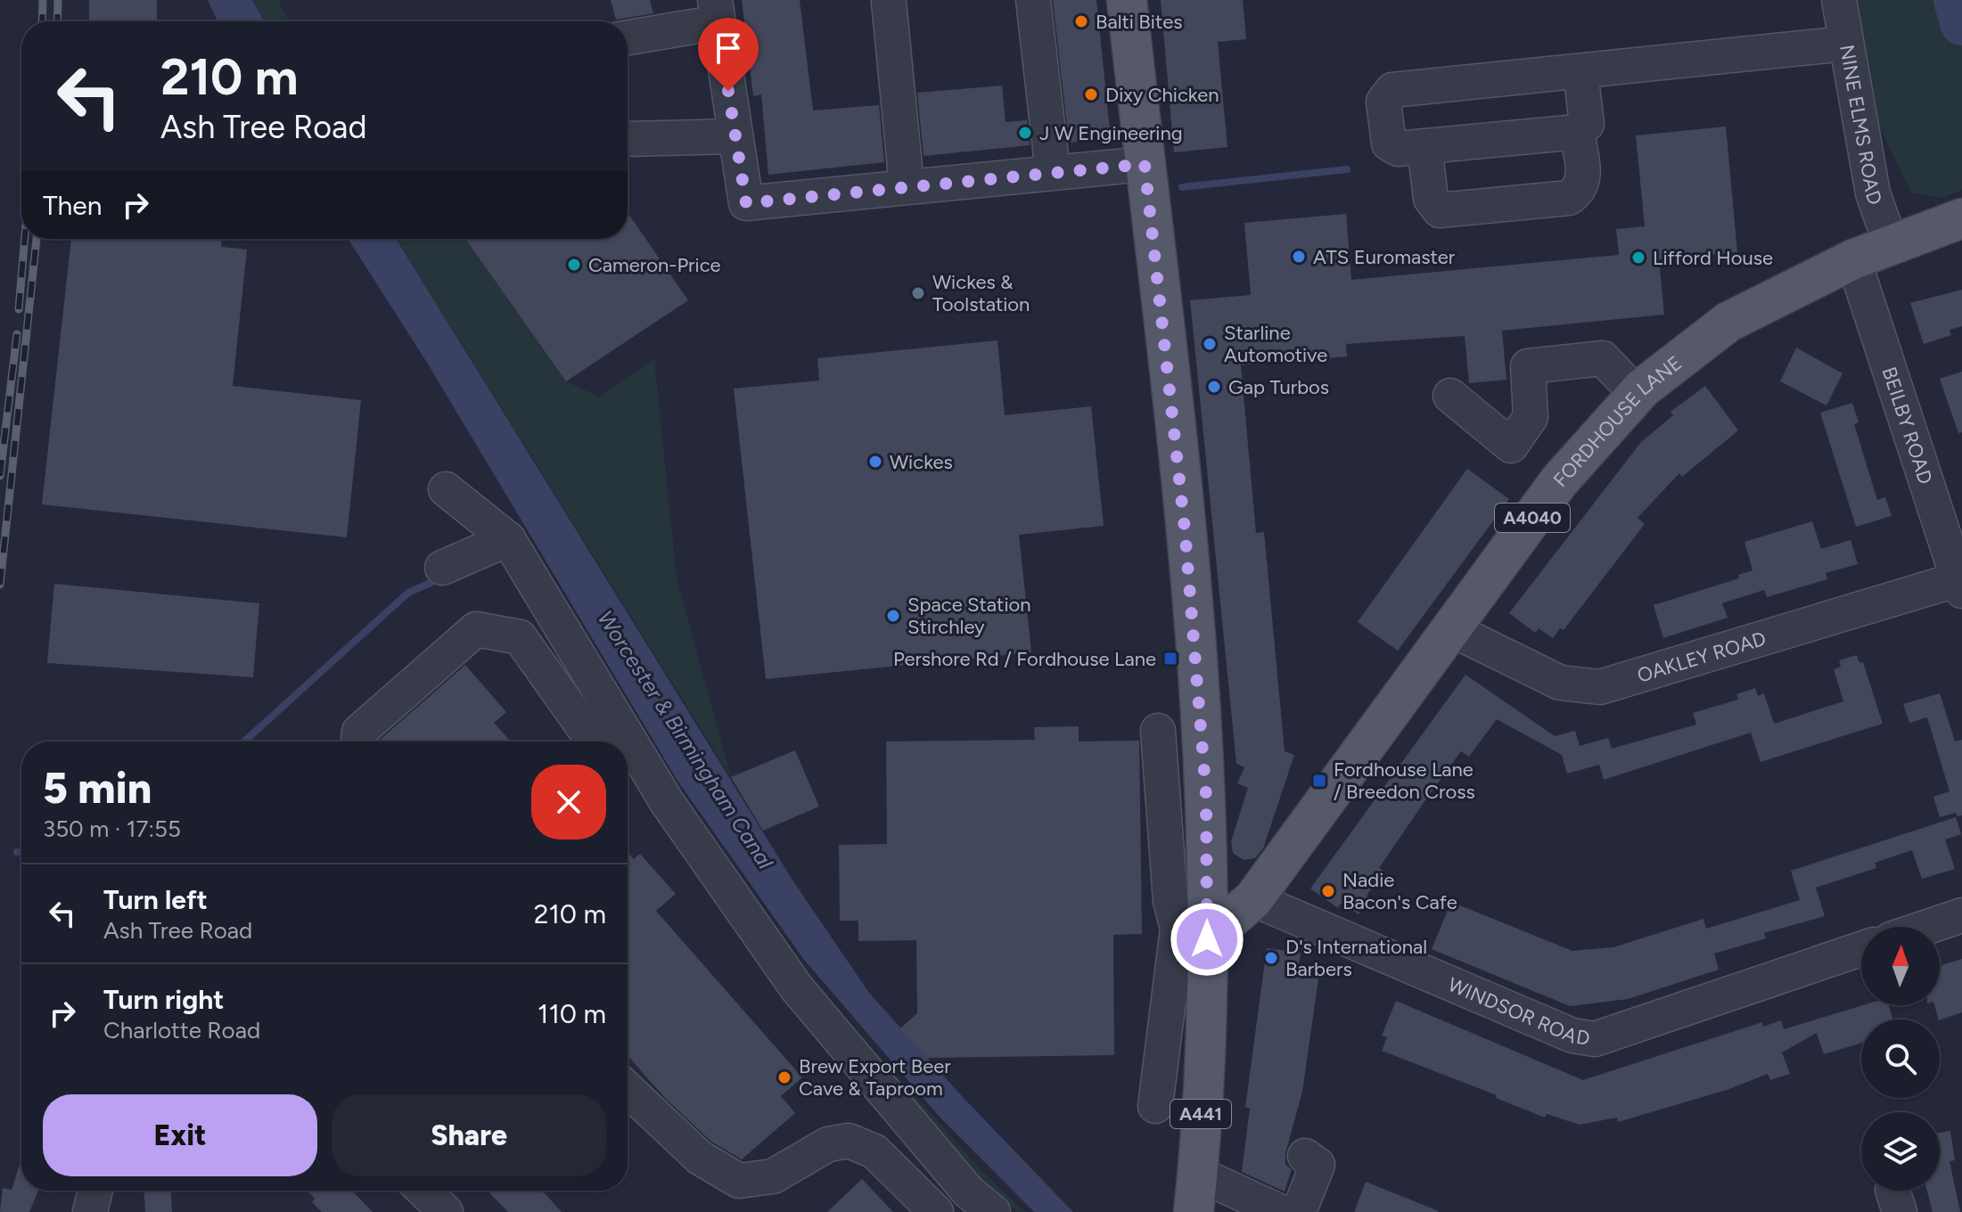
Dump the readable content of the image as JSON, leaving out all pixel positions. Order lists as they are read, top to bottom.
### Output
{
  "streets": {
    "main road": ["FORDHOUSE LANE", "A4040", "A441"],
    "street": [
      "NINE ELMS ROAD",
      "BEILBY ROAD",
      "OAKLEY ROAD",
      "WINDSOR ROAD"
    ]
  },
  "crossings": [
    ["NINE ELMS ROAD", "FORDHOUSE LANE"],
    ["FORDHOUSE LANE", "BEILBY ROAD"],
    ["FORDHOUSE LANE", "OAKLEY ROAD"],
    ["FORDHOUSE LANE", "WINDSOR ROAD"],
    ["FORDHOUSE LANE", "A441"],
    ["BEILBY ROAD", "OAKLEY ROAD"]
  ],
  "water": ["Worcester & Birmingham Canal"],
  "places": {
    "other": [
      "Balti Bites",
      "Dixy Chicken",
      "J W Engineering",
      "ATS Euromaster",
      "Lifford House",
      "Cameron-Price",
      "Wickes & Toolstation",
      "Starline Automotive",
      "Gap Turbos",
      "Wickes",
      "Space Station Stirchley",
      "Nadie Bacon's Cafe",
      "D's International Barbers",
      "Brew Export Beer Cave & Taproom"
    ],
    "transit": ["Pershore Rd / Fordhouse Lane", "Fordhouse Lane / Breedon Cross"]
  },
  "north": "top",
  "page": {
    "turn": ["210 m", "Ash Tree Road"],
    "then": "Then",
    "heading": ["5 min", "350 m · 17:55"],
    "list": [
      {
        "name": "Turn left",
        "note": "Ash Tree Road",
        "value": "210 m"
      },
      {
        "name": "Turn right",
        "note": "Charlotte Road",
        "value": "110 m"
      }
    ],
    "buttons": ["Exit", "Share"]
  }
}
